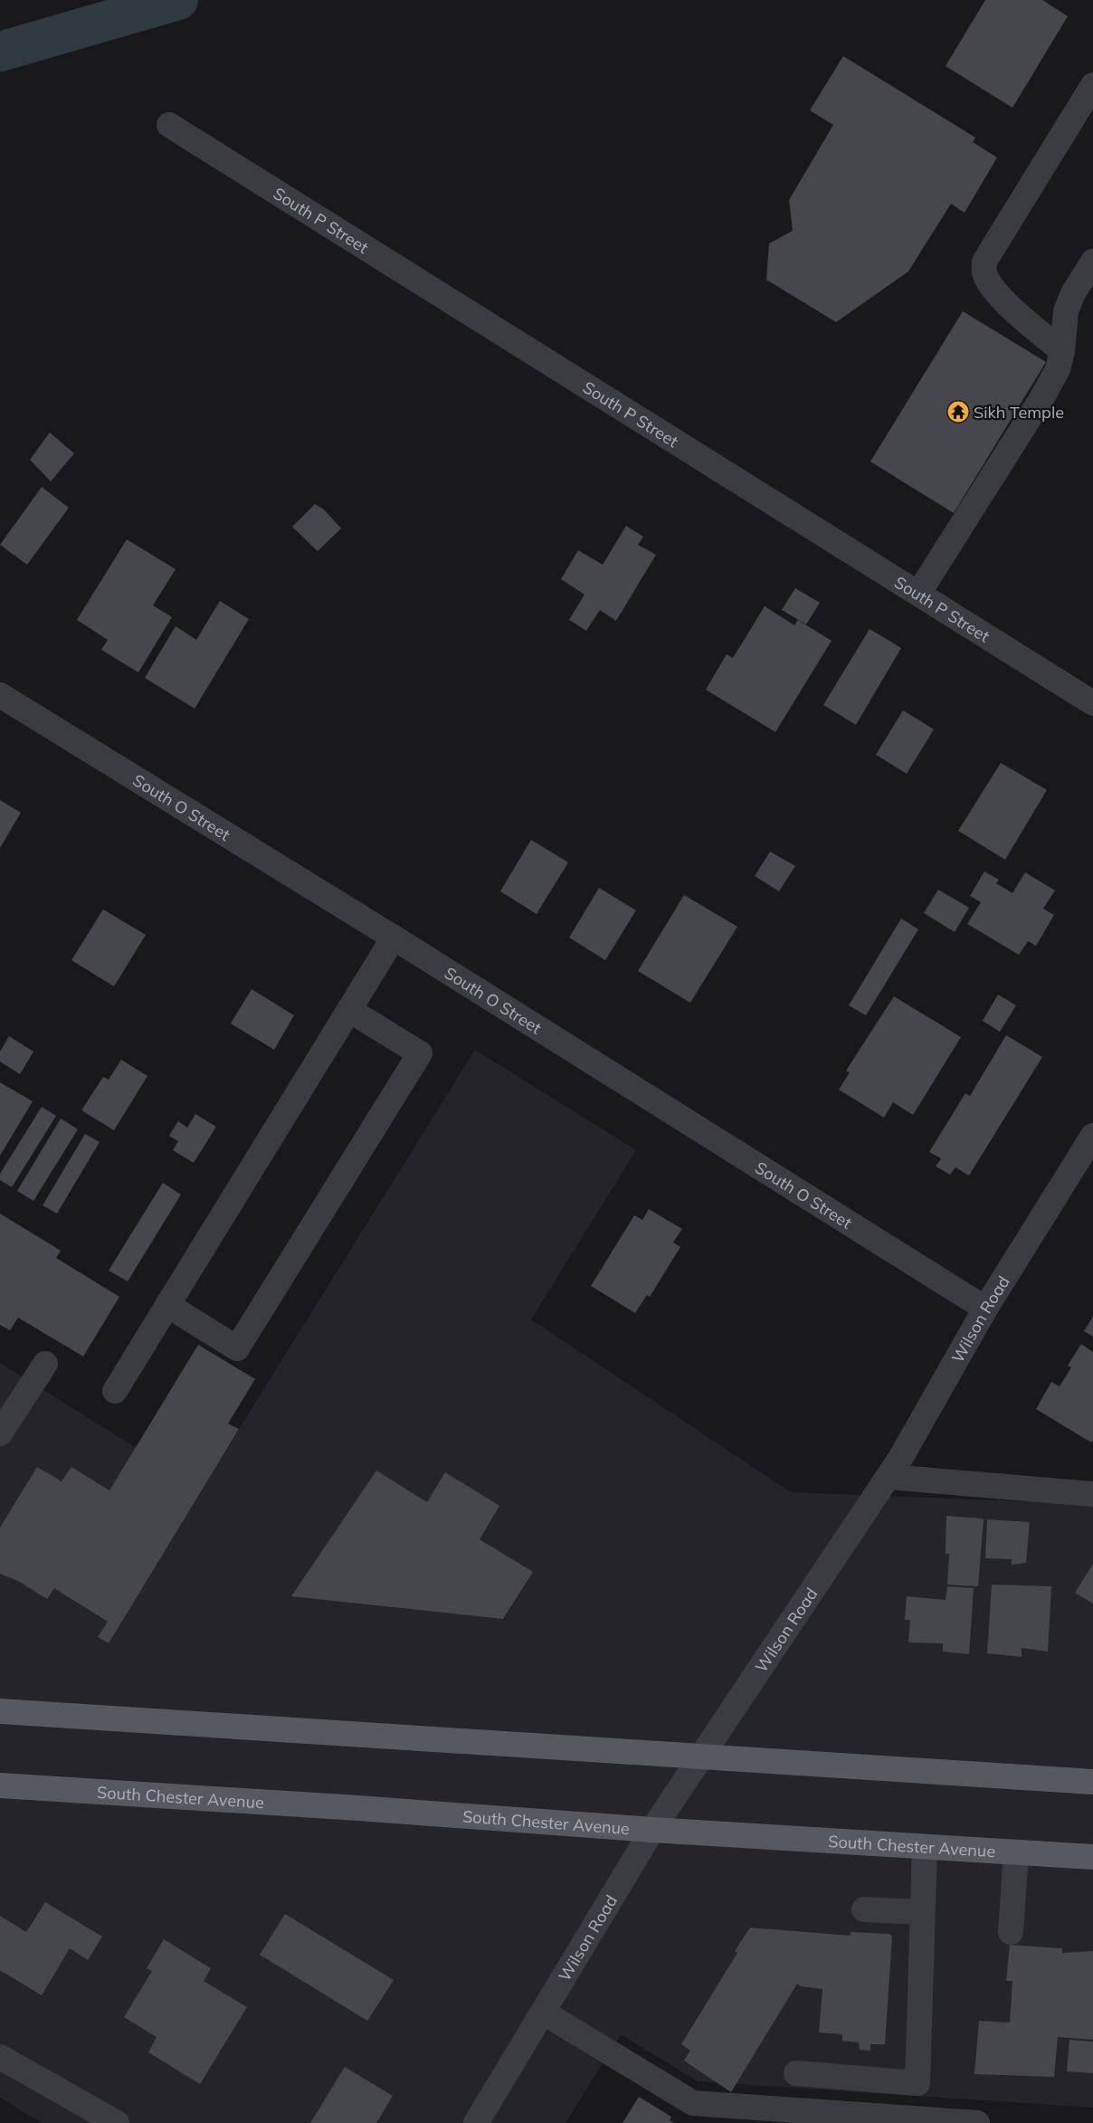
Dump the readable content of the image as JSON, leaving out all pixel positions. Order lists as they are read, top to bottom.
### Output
{
  "streets": {
    "main road": ["South Chester Avenue"],
    "street": ["South P Street", "South O Street", "Wilson Road"]
  },
  "crossings": [
    ["South O Street", "Wilson Road"],
    ["Wilson Road", "South Chester Avenue"]
  ],
  "places": {
    "temple": ["Sikh Temple"]
  }
}
